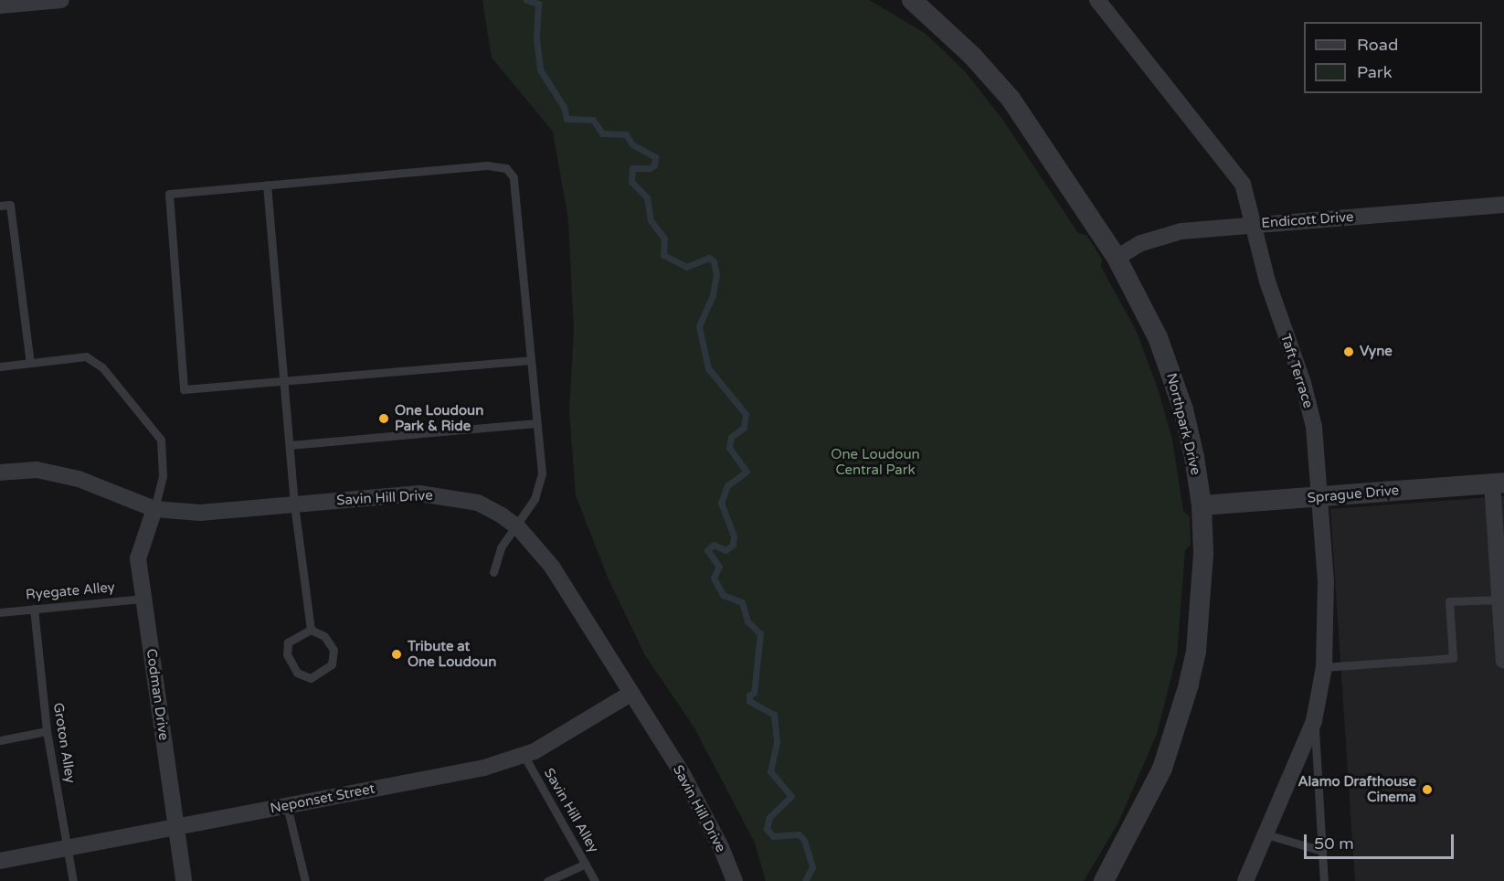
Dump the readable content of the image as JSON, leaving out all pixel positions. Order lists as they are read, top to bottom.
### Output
{
  "streets": {
    "street": [
      "Endicott Drive",
      "Taft Terrace",
      "Northpark Drive",
      "Sprague Drive",
      "Savin Hill Drive",
      "Codman Drive",
      "Neponset Street"
    ],
    "lane": ["Ryegate Alley", "Groton Alley", "Savin Hill Alley"]
  },
  "crossings": [
    ["Endicott Drive", "Taft Terrace"],
    ["Endicott Drive", "Northpark Drive"],
    ["Taft Terrace", "Sprague Drive"],
    ["Northpark Drive", "Sprague Drive"],
    ["Savin Hill Drive", "Codman Drive"],
    ["Savin Hill Drive", "Neponset Street"],
    ["Ryegate Alley", "Codman Drive"],
    ["Ryegate Alley", "Groton Alley"],
    ["Codman Drive", "Neponset Street"],
    ["Groton Alley", "Neponset Street"],
    ["Neponset Street", "Savin Hill Alley"]
  ],
  "parks": ["One Loudoun Central Park"],
  "places": [
    "Vyne",
    "One Loudoun Park & Ride",
    "Tribute at One Loudoun",
    "Alamo Drafthouse Cinema"
  ],
  "legend": ["Road", "Park"],
  "scale_bar": "50 m"
}
